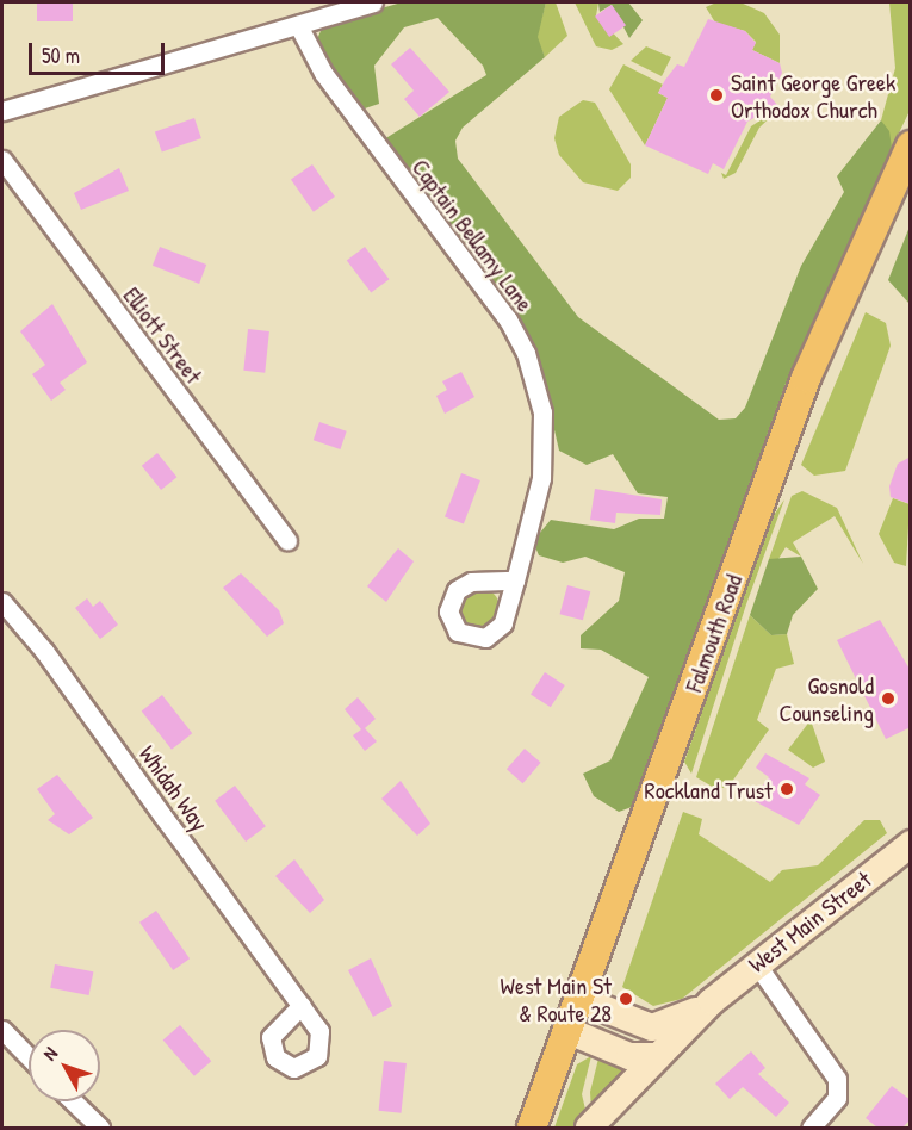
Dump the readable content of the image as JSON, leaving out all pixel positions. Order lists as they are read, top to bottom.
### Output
{
  "streets": {
    "main road": ["Falmouth Road", "West Main Street"],
    "street": ["Captain Bellamy Lane", "Elliott Street", "Whidah Way"]
  },
  "crossings": [
    ["Falmouth Road", "West Main Street"]
  ],
  "places": [
    "Saint George Greek Orthodox Church",
    "Gosnold Counseling",
    "Rockland Trust",
    "West Main St & Route 28"
  ],
  "scale_bar": "50 m",
  "north": "top left"
}
